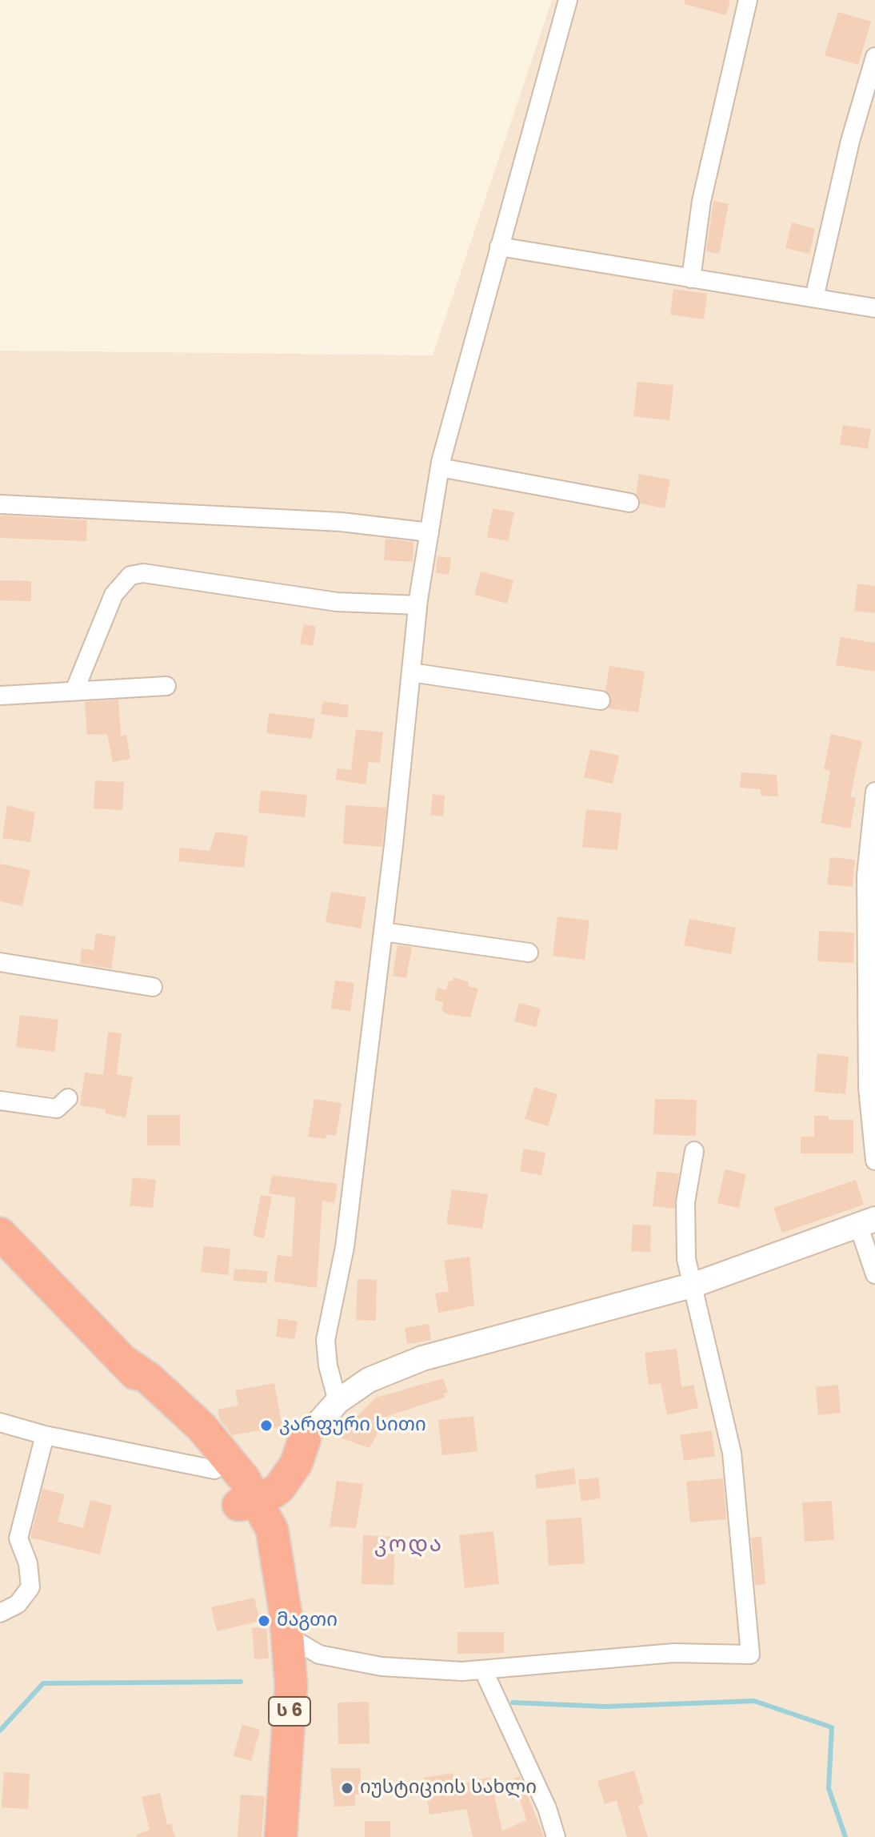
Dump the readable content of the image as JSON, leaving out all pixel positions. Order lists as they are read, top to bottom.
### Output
{
  "streets": {
    "highway": ["ს 6"]
  },
  "districts": ["კოდა"],
  "places": ["კარფური სითი", "მაგთი", "იუსტიციის სახლი"]
}
